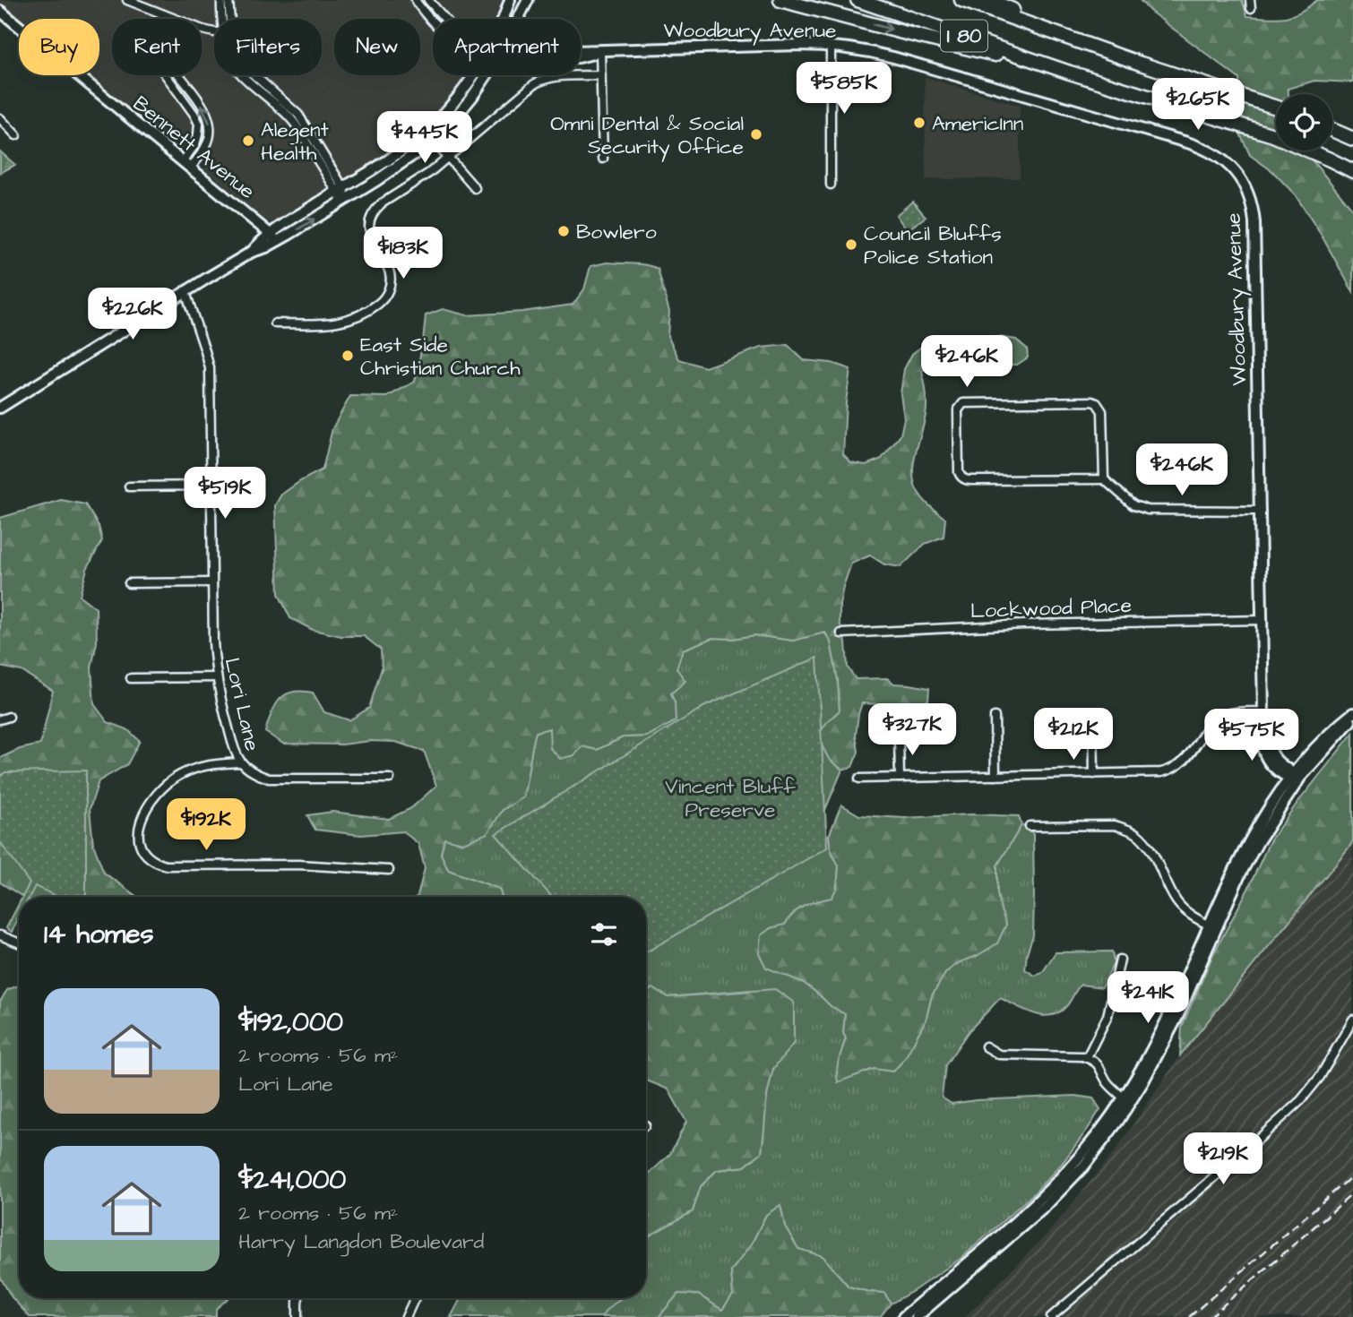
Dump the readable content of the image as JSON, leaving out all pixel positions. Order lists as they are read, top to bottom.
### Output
{
  "streets": {
    "highway": ["I 80"],
    "main road": ["Woodbury Avenue", "Bennett Avenue"],
    "street": ["Lockwood Place", "Lori Lane"]
  },
  "crossings": [
    ["Woodbury Avenue", "Lockwood Place"]
  ],
  "parks": ["Vincent Bluff Preserve"],
  "places": [
    "AmericInn",
    "Omni Dental & Social Security Office",
    "Alegent Health",
    "Bowlero",
    "Council Bluffs Police Station",
    "East Side Christian Church"
  ],
  "page": {
    "chip": [
      "Buy",
      "Rent",
      "Filters",
      "New",
      "Apartment"
    ],
    "price": [
      "$585K",
      "$265K",
      "$445K",
      "$183K",
      "$226K",
      "$246K",
      "$246K",
      "$519K",
      "$327K",
      "$212K",
      "$575K",
      "$192K",
      "$241K",
      "$219K"
    ],
    "heading": "14 homes",
    "list": [
      {
        "name": "$192,000",
        "note": "2 rooms · 56 m² · Lori Lane"
      },
      {
        "name": "$241,000",
        "note": "2 rooms · 56 m² · Harry Langdon Boulevard"
      }
    ]
  }
}
